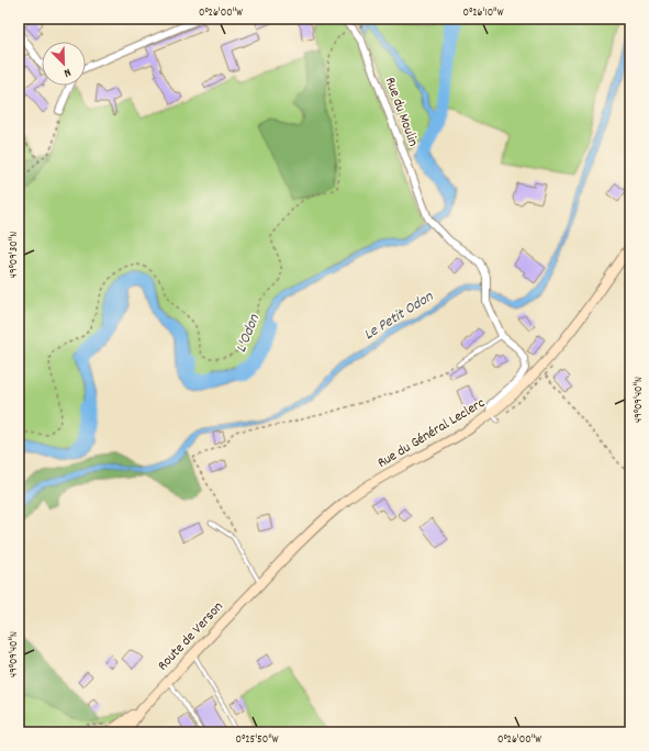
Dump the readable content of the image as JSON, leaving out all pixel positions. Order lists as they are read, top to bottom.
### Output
{
  "streets": {
    "main road": ["Rue du Général Leclerc", "Route de Verson"],
    "street": ["Rue du Moulin"]
  },
  "crossings": [
    ["Rue du Général Leclerc", "Route de Verson"]
  ],
  "water": ["Le Petit Odon", "L'Odon"],
  "north": "bottom right",
  "coordinates": [
    "0°26'00\"W",
    "0°26'10\"W",
    "49°09'30\"N",
    "49°09'40\"N",
    "0°25'50\"W"
  ]
}
